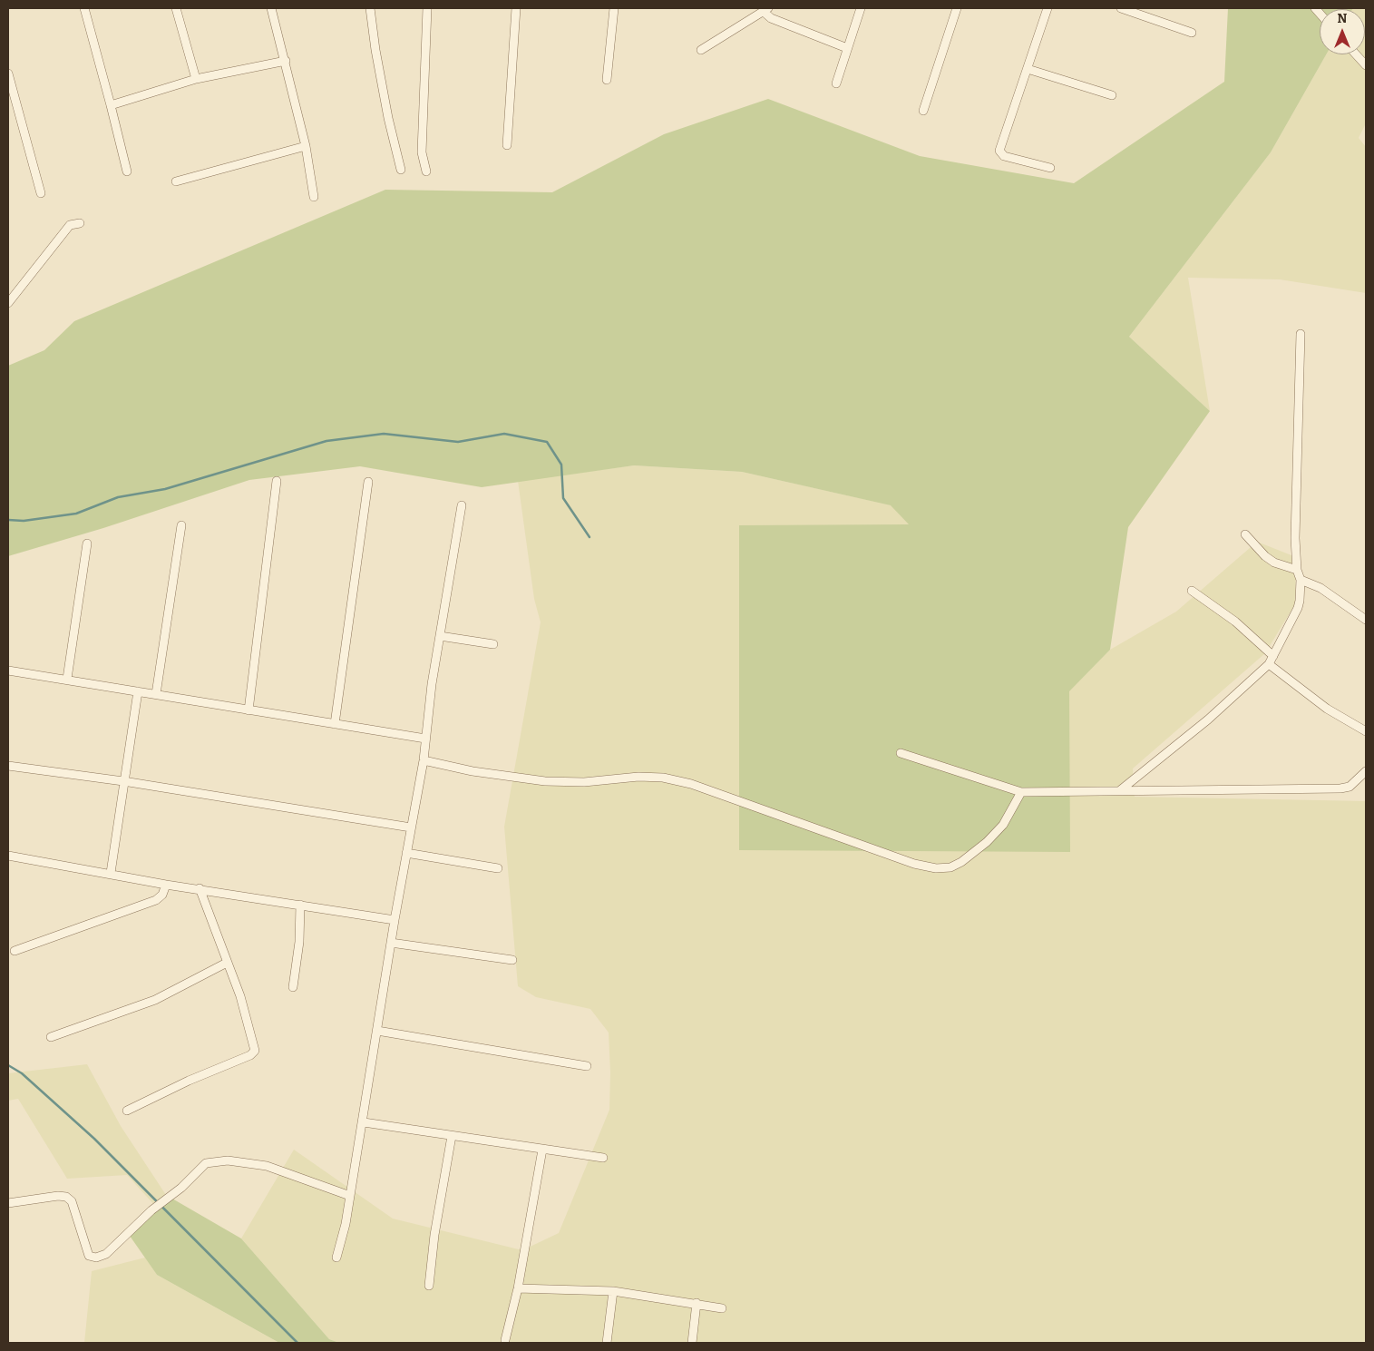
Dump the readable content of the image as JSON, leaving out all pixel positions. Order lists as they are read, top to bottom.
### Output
{
  "north": "top"
}
